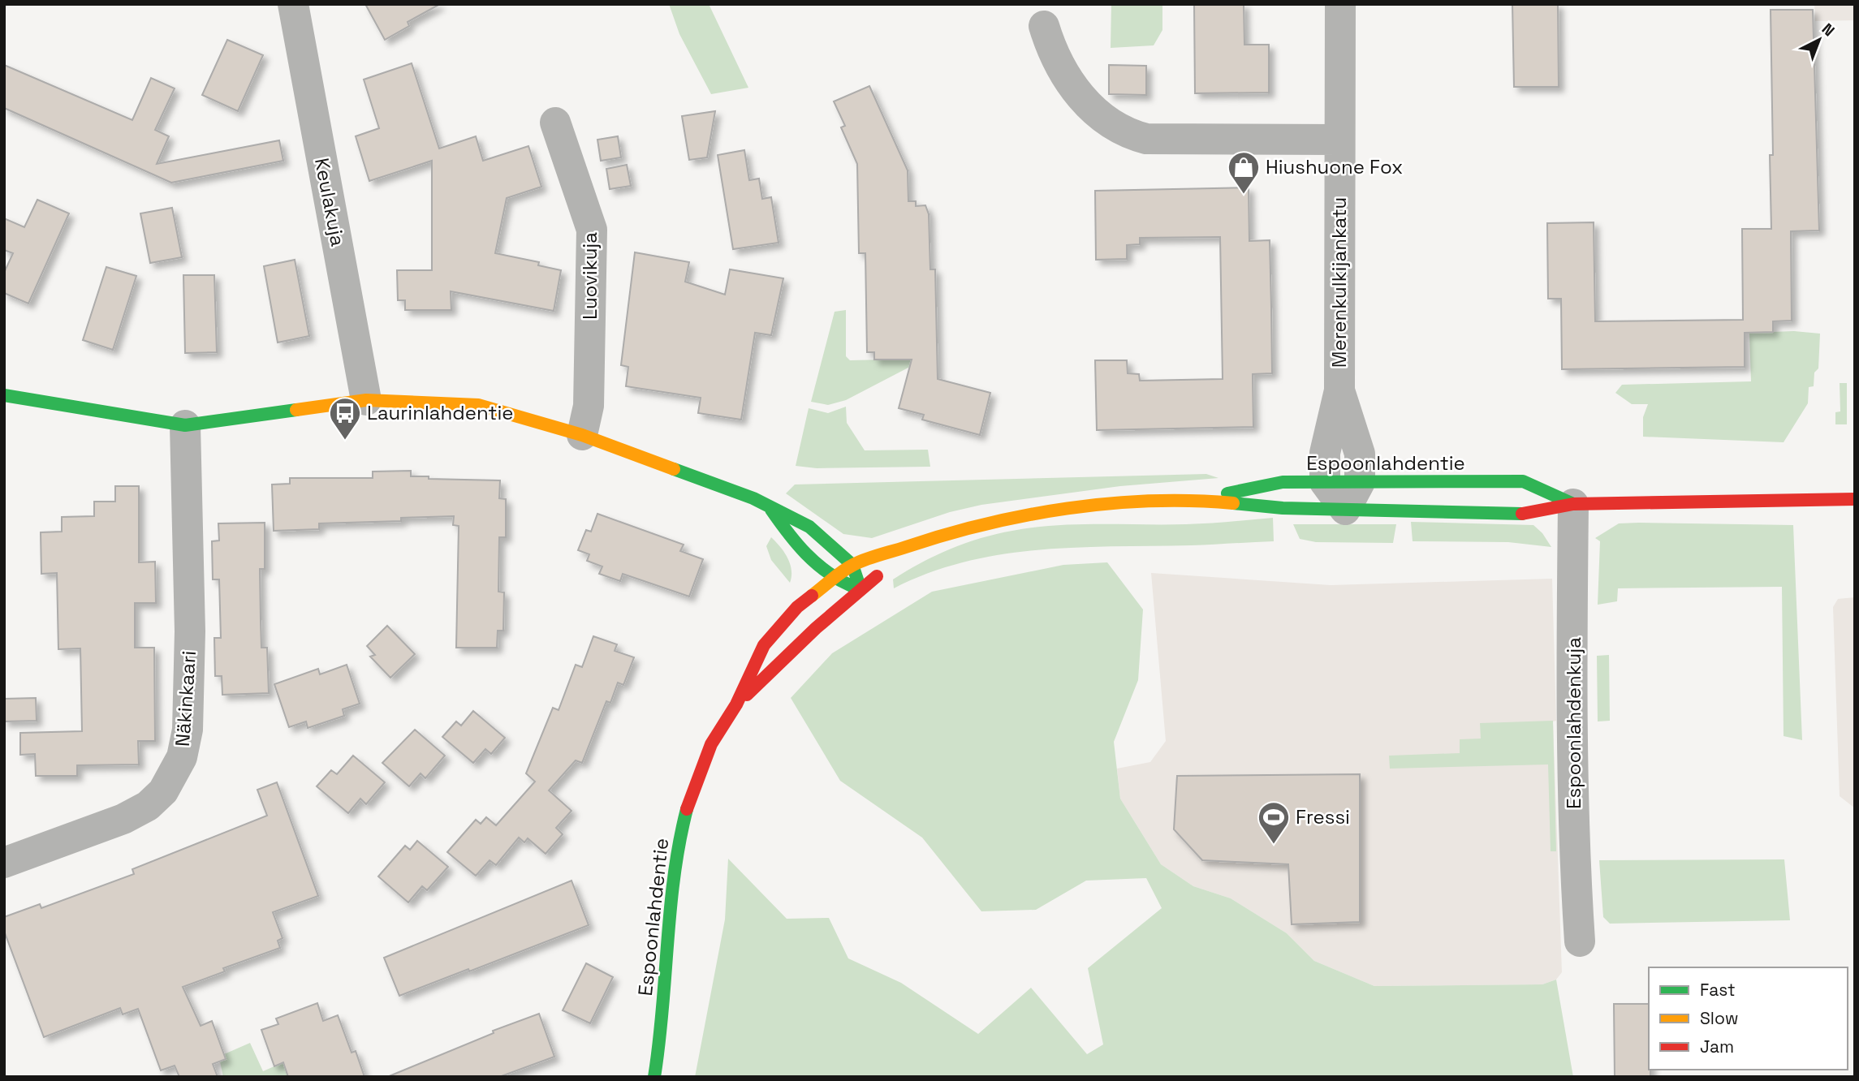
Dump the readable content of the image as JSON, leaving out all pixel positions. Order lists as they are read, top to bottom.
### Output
{
  "streets": {
    "street": [
      "Keulakuja",
      "Luovikuja",
      "Merenkulkijankatu",
      "Espoonlahdentie",
      "Näkinkaari",
      "Espoonlahdenkuja"
    ]
  },
  "crossings": [
    ["Merenkulkijankatu", "Espoonlahdentie"],
    ["Espoonlahdentie", "Espoonlahdenkuja"]
  ],
  "places": {
    "shop": ["Hiushuone Fox"],
    "bus stop": ["Laurinlahdentie"],
    "sports": ["Fressi"]
  },
  "legend": ["Fast", "Slow", "Jam"],
  "north": "top right"
}
